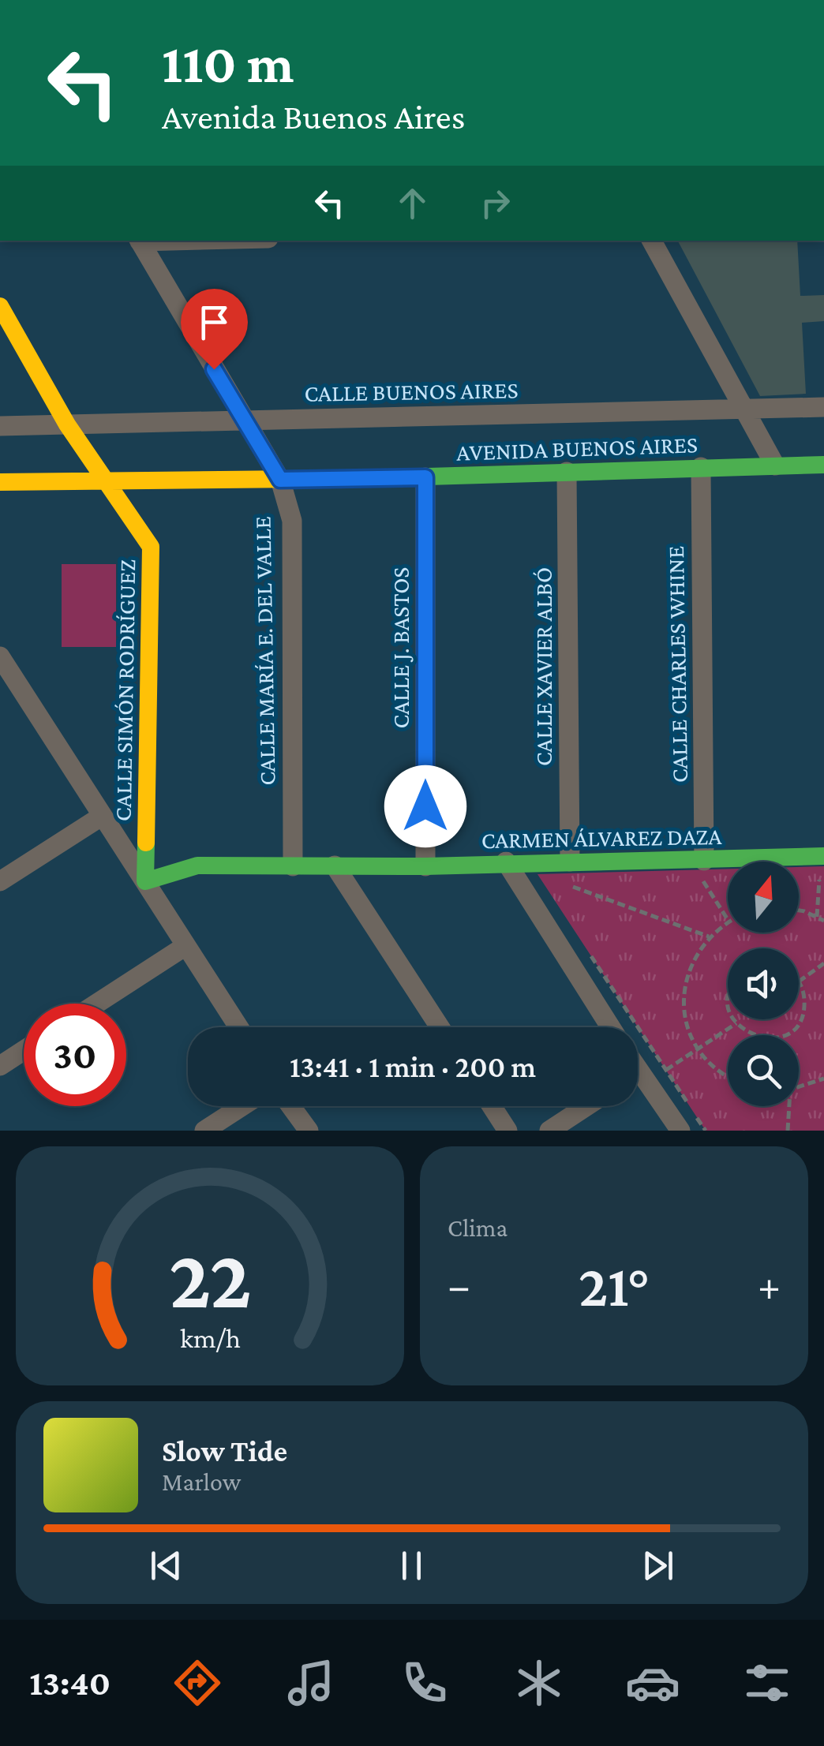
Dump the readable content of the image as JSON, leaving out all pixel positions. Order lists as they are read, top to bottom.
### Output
{
  "streets": {
    "main road": ["AVENIDA BUENOS AIRES", "CALLE SIMÓN RODRÍGUEZ", "CARMEN ÁLVAREZ DAZA"],
    "street": [
      "CALLE BUENOS AIRES",
      "CALLE J. BASTOS",
      "CALLE MARÍA E. DEL VALLE",
      "CALLE CHARLES WHINE",
      "CALLE XAVIER ALBÓ"
    ]
  },
  "crossings": [
    ["CALLE BUENOS AIRES", "CALLE MARÍA E. DEL VALLE"],
    ["CALLE BUENOS AIRES", "CALLE SIMÓN RODRÍGUEZ"],
    ["AVENIDA BUENOS AIRES", "CALLE J. BASTOS"],
    ["AVENIDA BUENOS AIRES", "CALLE MARÍA E. DEL VALLE"],
    ["AVENIDA BUENOS AIRES", "CALLE CHARLES WHINE"],
    ["AVENIDA BUENOS AIRES", "CALLE XAVIER ALBÓ"],
    ["AVENIDA BUENOS AIRES", "CALLE SIMÓN RODRÍGUEZ"],
    ["CALLE J. BASTOS", "CARMEN ÁLVAREZ DAZA"],
    ["CALLE MARÍA E. DEL VALLE", "CARMEN ÁLVAREZ DAZA"],
    ["CALLE CHARLES WHINE", "CARMEN ÁLVAREZ DAZA"],
    ["CALLE XAVIER ALBÓ", "CARMEN ÁLVAREZ DAZA"],
    ["CALLE SIMÓN RODRÍGUEZ", "CARMEN ÁLVAREZ DAZA"]
  ],
  "north": "top",
  "page": {
    "turn": ["110 m", "Avenida Buenos Aires"],
    "limit": "30",
    "trip": "13:41 · 1 min · 200 m",
    "tile": "Clima",
    "heat": ["−", "21°", "+"],
    "song": ["Slow Tide", "Marlow"],
    "tabs": "13:40",
    "gauge": ["22", "km/h"]
  }
}
